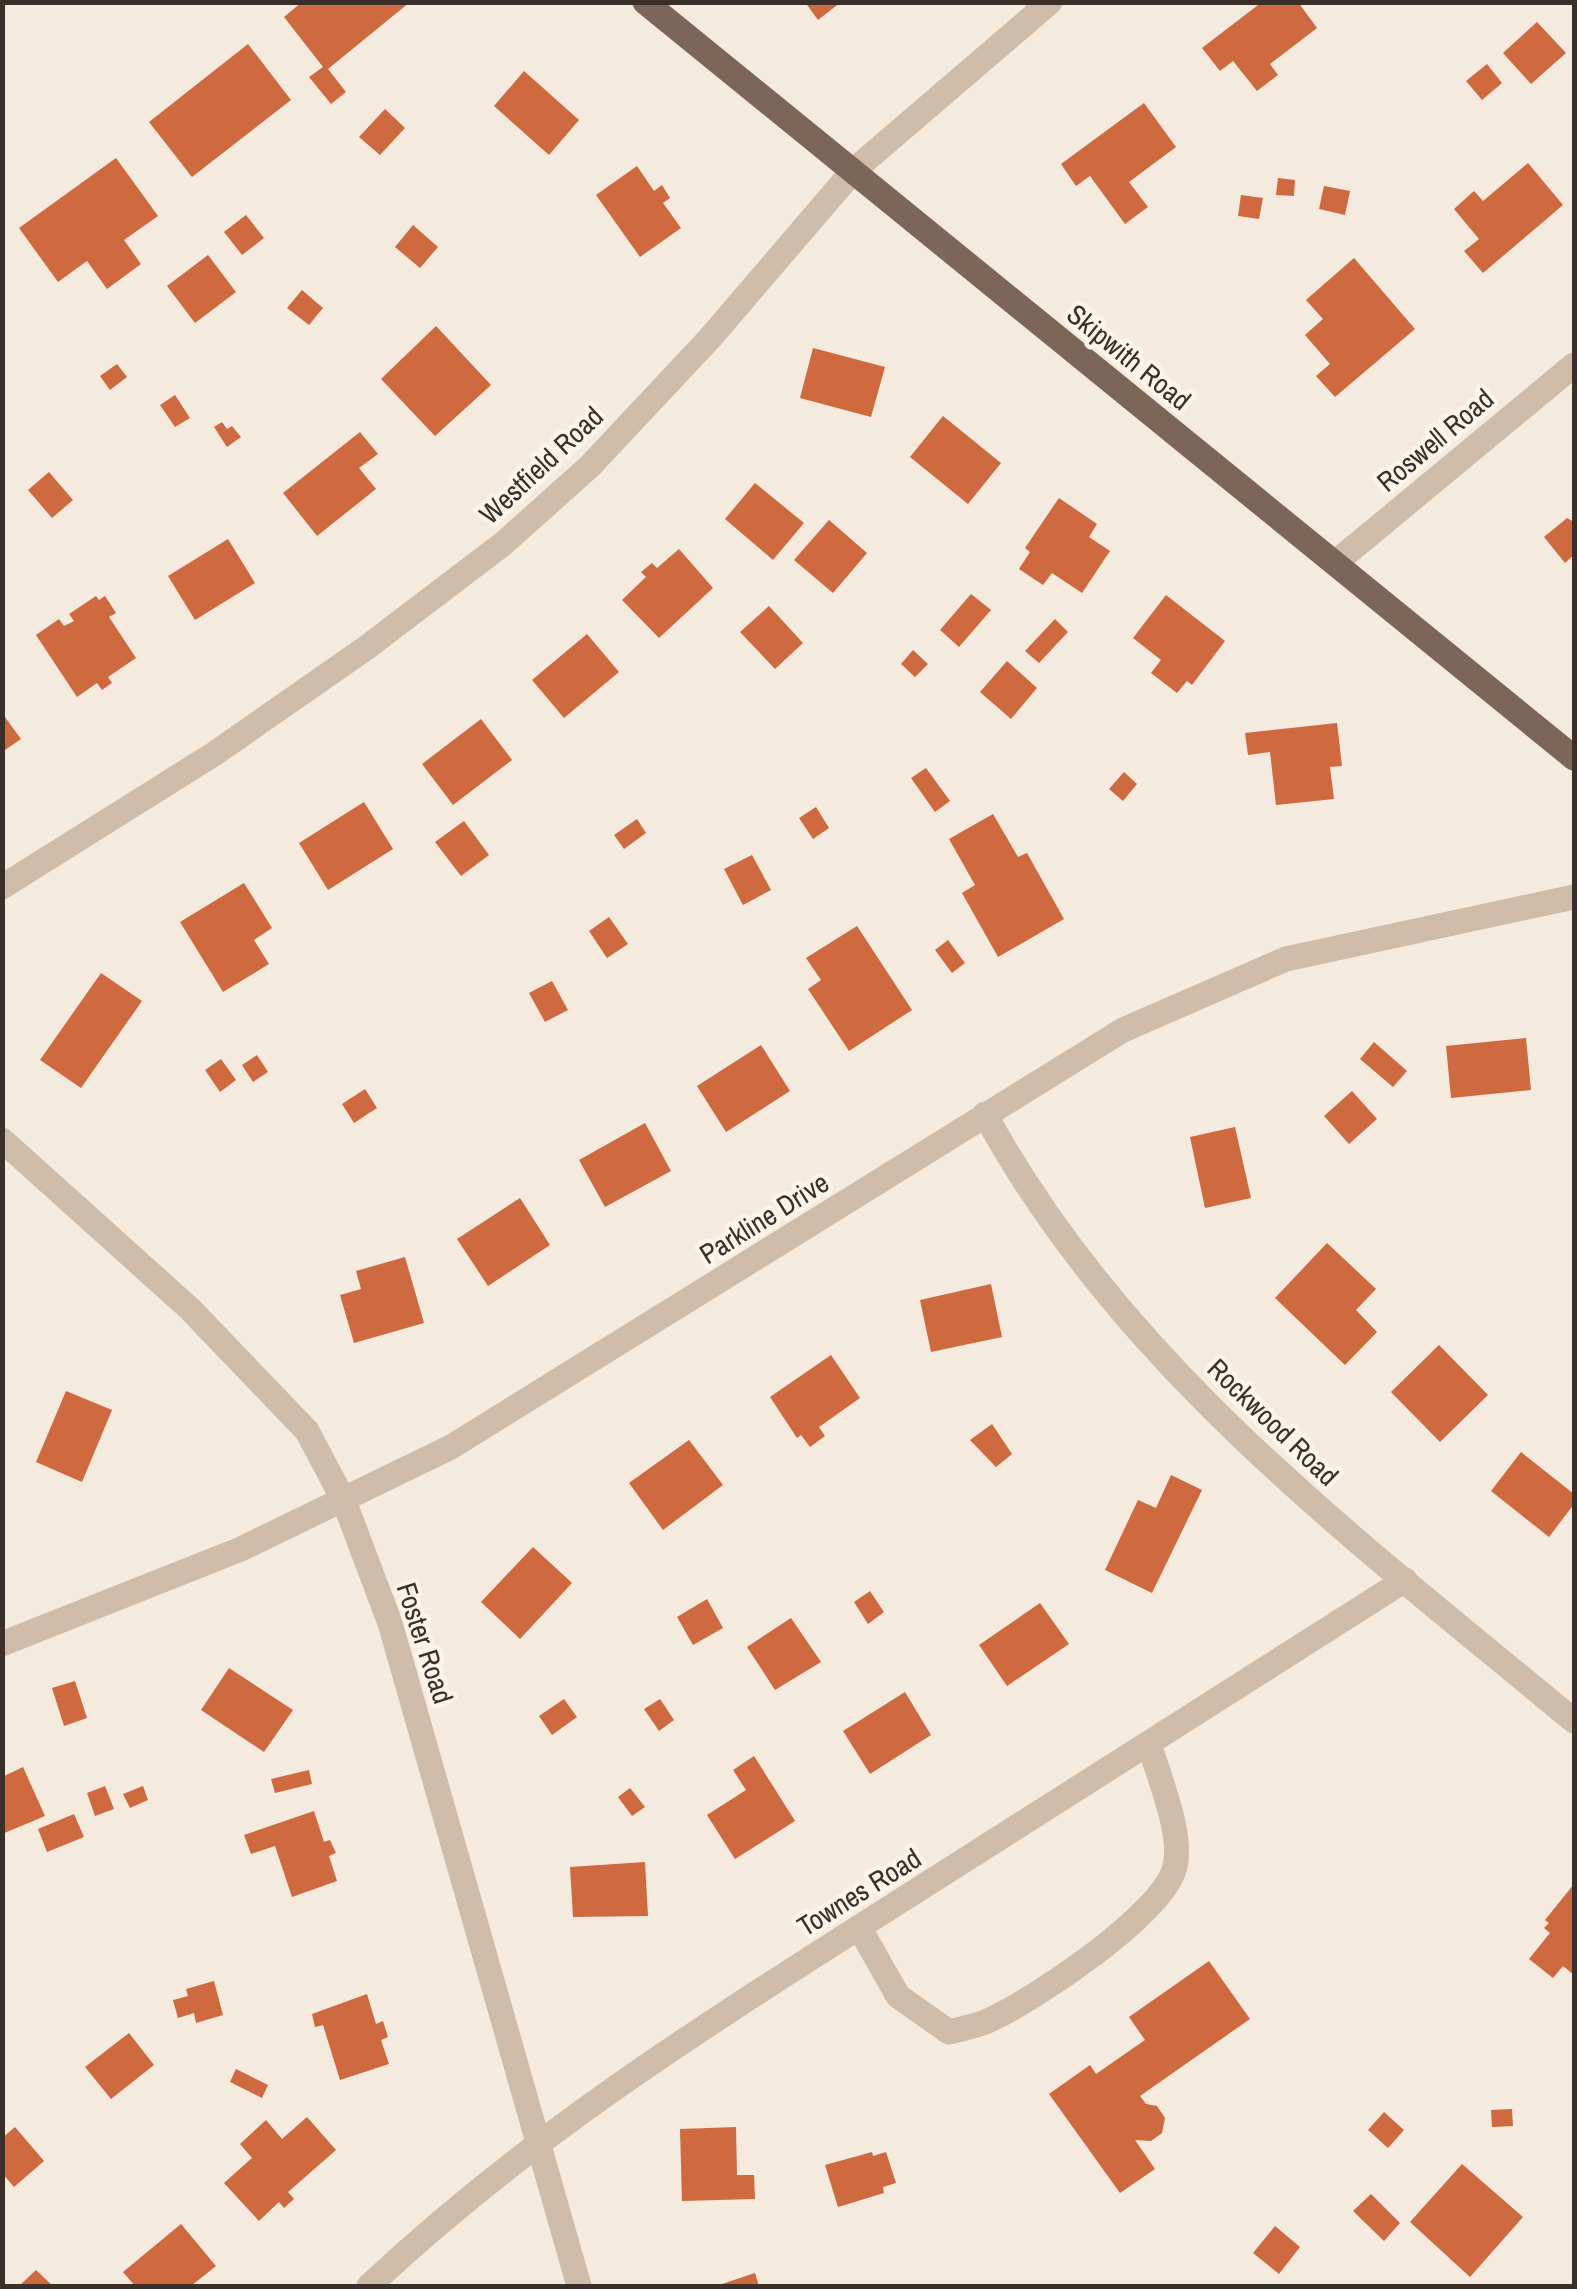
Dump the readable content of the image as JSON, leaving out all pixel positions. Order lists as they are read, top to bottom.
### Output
{
  "streets": {
    "main road": ["Skipwith Road"],
    "street": [
      "Roswell Road",
      "Westfield Road",
      "Parkline Drive",
      "Rockwood Road",
      "Foster Road",
      "Townes Road"
    ]
  },
  "crossings": [
    ["Skipwith Road", "Roswell Road"],
    ["Skipwith Road", "Westfield Road"],
    ["Parkline Drive", "Rockwood Road"],
    ["Parkline Drive", "Foster Road"],
    ["Rockwood Road", "Townes Road"],
    ["Foster Road", "Townes Road"]
  ]
}
